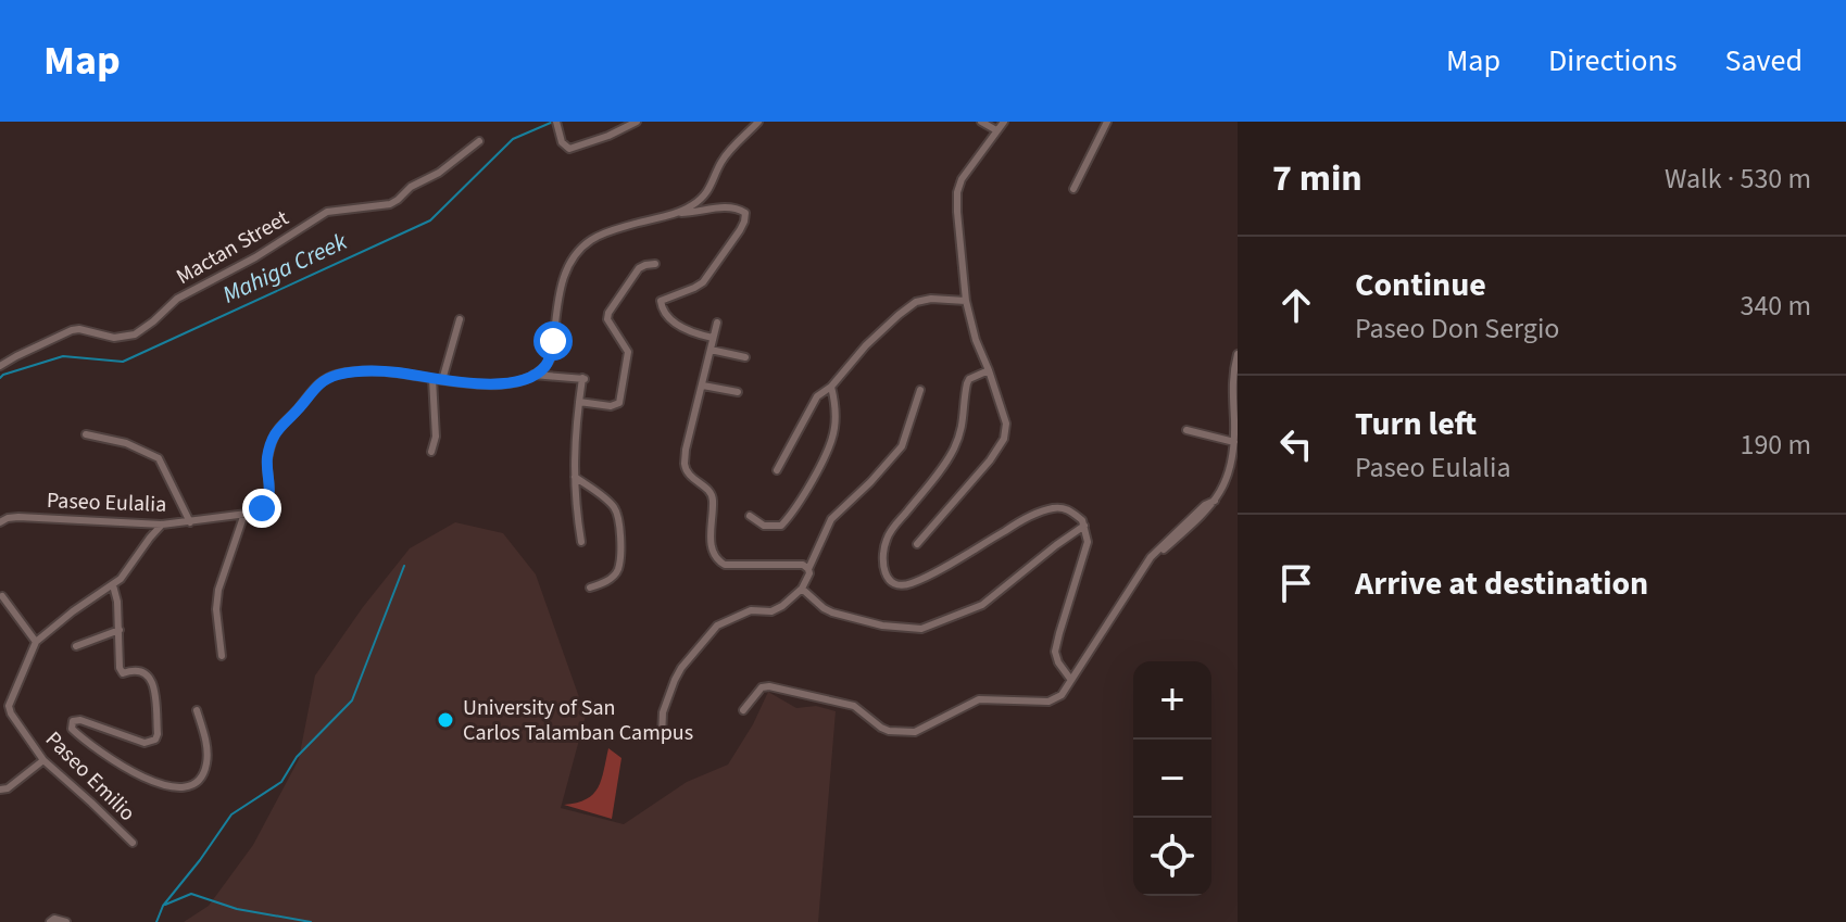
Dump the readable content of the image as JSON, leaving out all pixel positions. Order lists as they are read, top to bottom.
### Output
{
  "streets": {
    "street": ["Mactan Street", "Paseo Eulalia", "Paseo Emilio"]
  },
  "crossings": [
    ["Paseo Eulalia", "Paseo Emilio"]
  ],
  "water": ["Mahiga Creek"],
  "places": ["University of San Carlos Talamban Campus"],
  "page": {
    "header": "Map",
    "nav": ["Map", "Directions", "Saved"],
    "heading": ["7 min", "Walk · 530 m"],
    "list": [
      ["Continue", "Paseo Don Sergio", "340 m"],
      ["Turn left", "Paseo Eulalia", "190 m"],
      "Arrive at destination"
    ],
    "map_buttons": ["+", "−"]
  }
}
